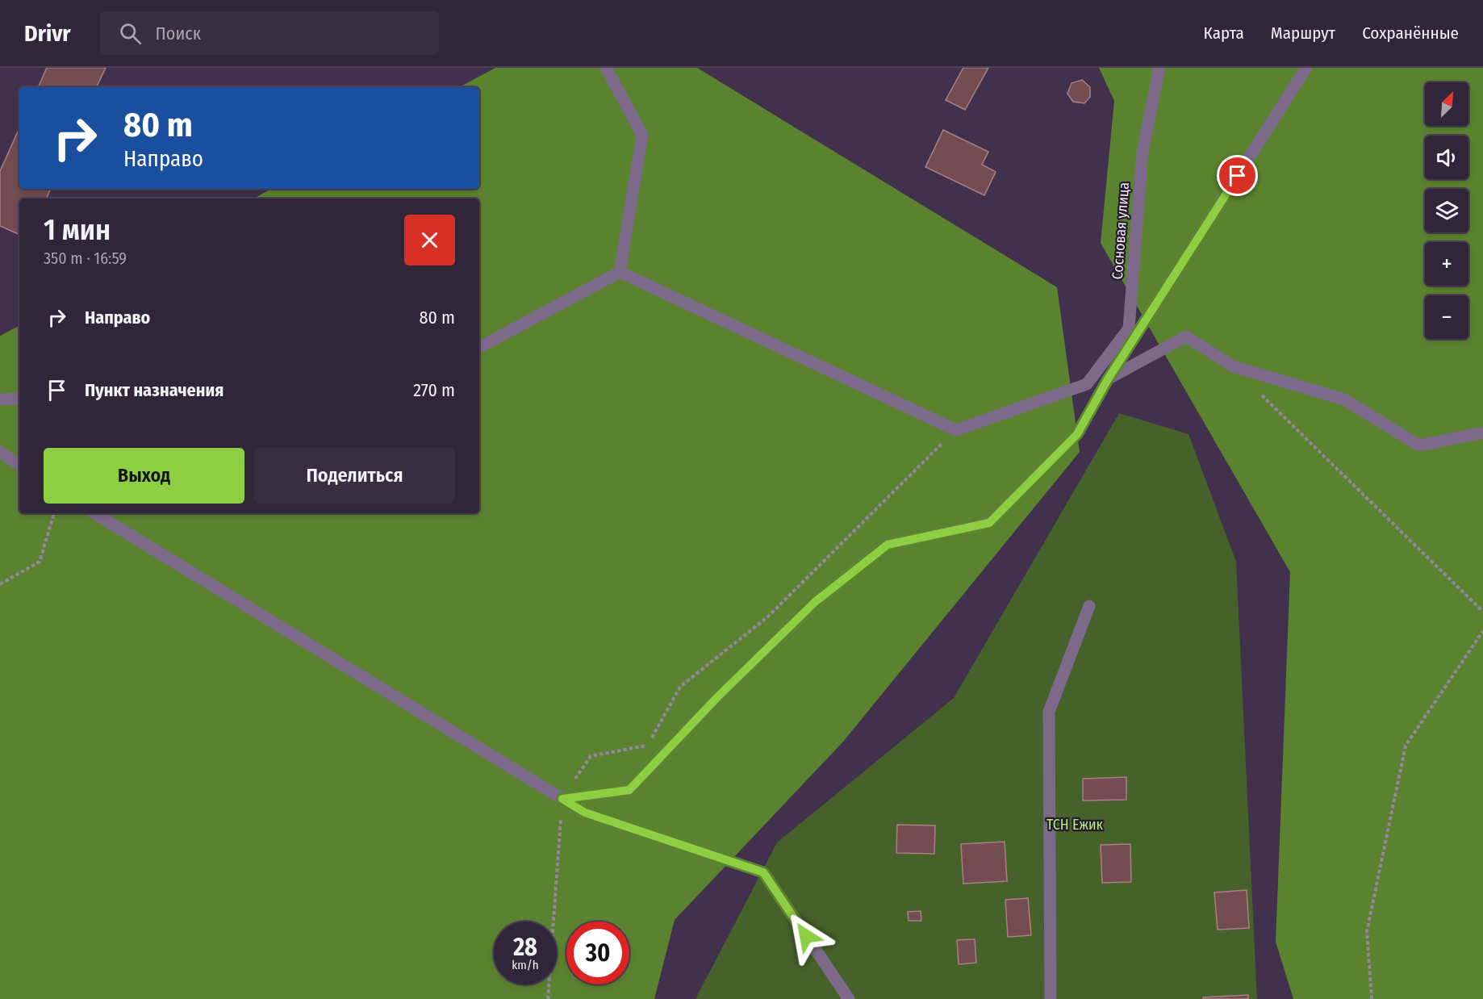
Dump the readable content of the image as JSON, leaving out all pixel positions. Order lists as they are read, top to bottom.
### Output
{
  "streets": {
    "street": ["Сосновая улица"]
  },
  "parks": ["ТСН Ежик"],
  "north": "top right",
  "page": {
    "header": "Drivr",
    "search": "Поиск",
    "nav": ["Карта", "Маршрут", "Сохранённые"],
    "map_buttons": ["+", "−"],
    "turn": ["80 m", "Направо"],
    "heading": ["1 мин", "350 m · 16:59"],
    "list": [
      {
        "name": "Направо",
        "value": "80 m"
      },
      {
        "name": "Пункт назначения",
        "value": "270 m"
      }
    ],
    "buttons": ["Выход", "Поделиться"],
    "speed": "28 km/h",
    "limit": "30"
  }
}
